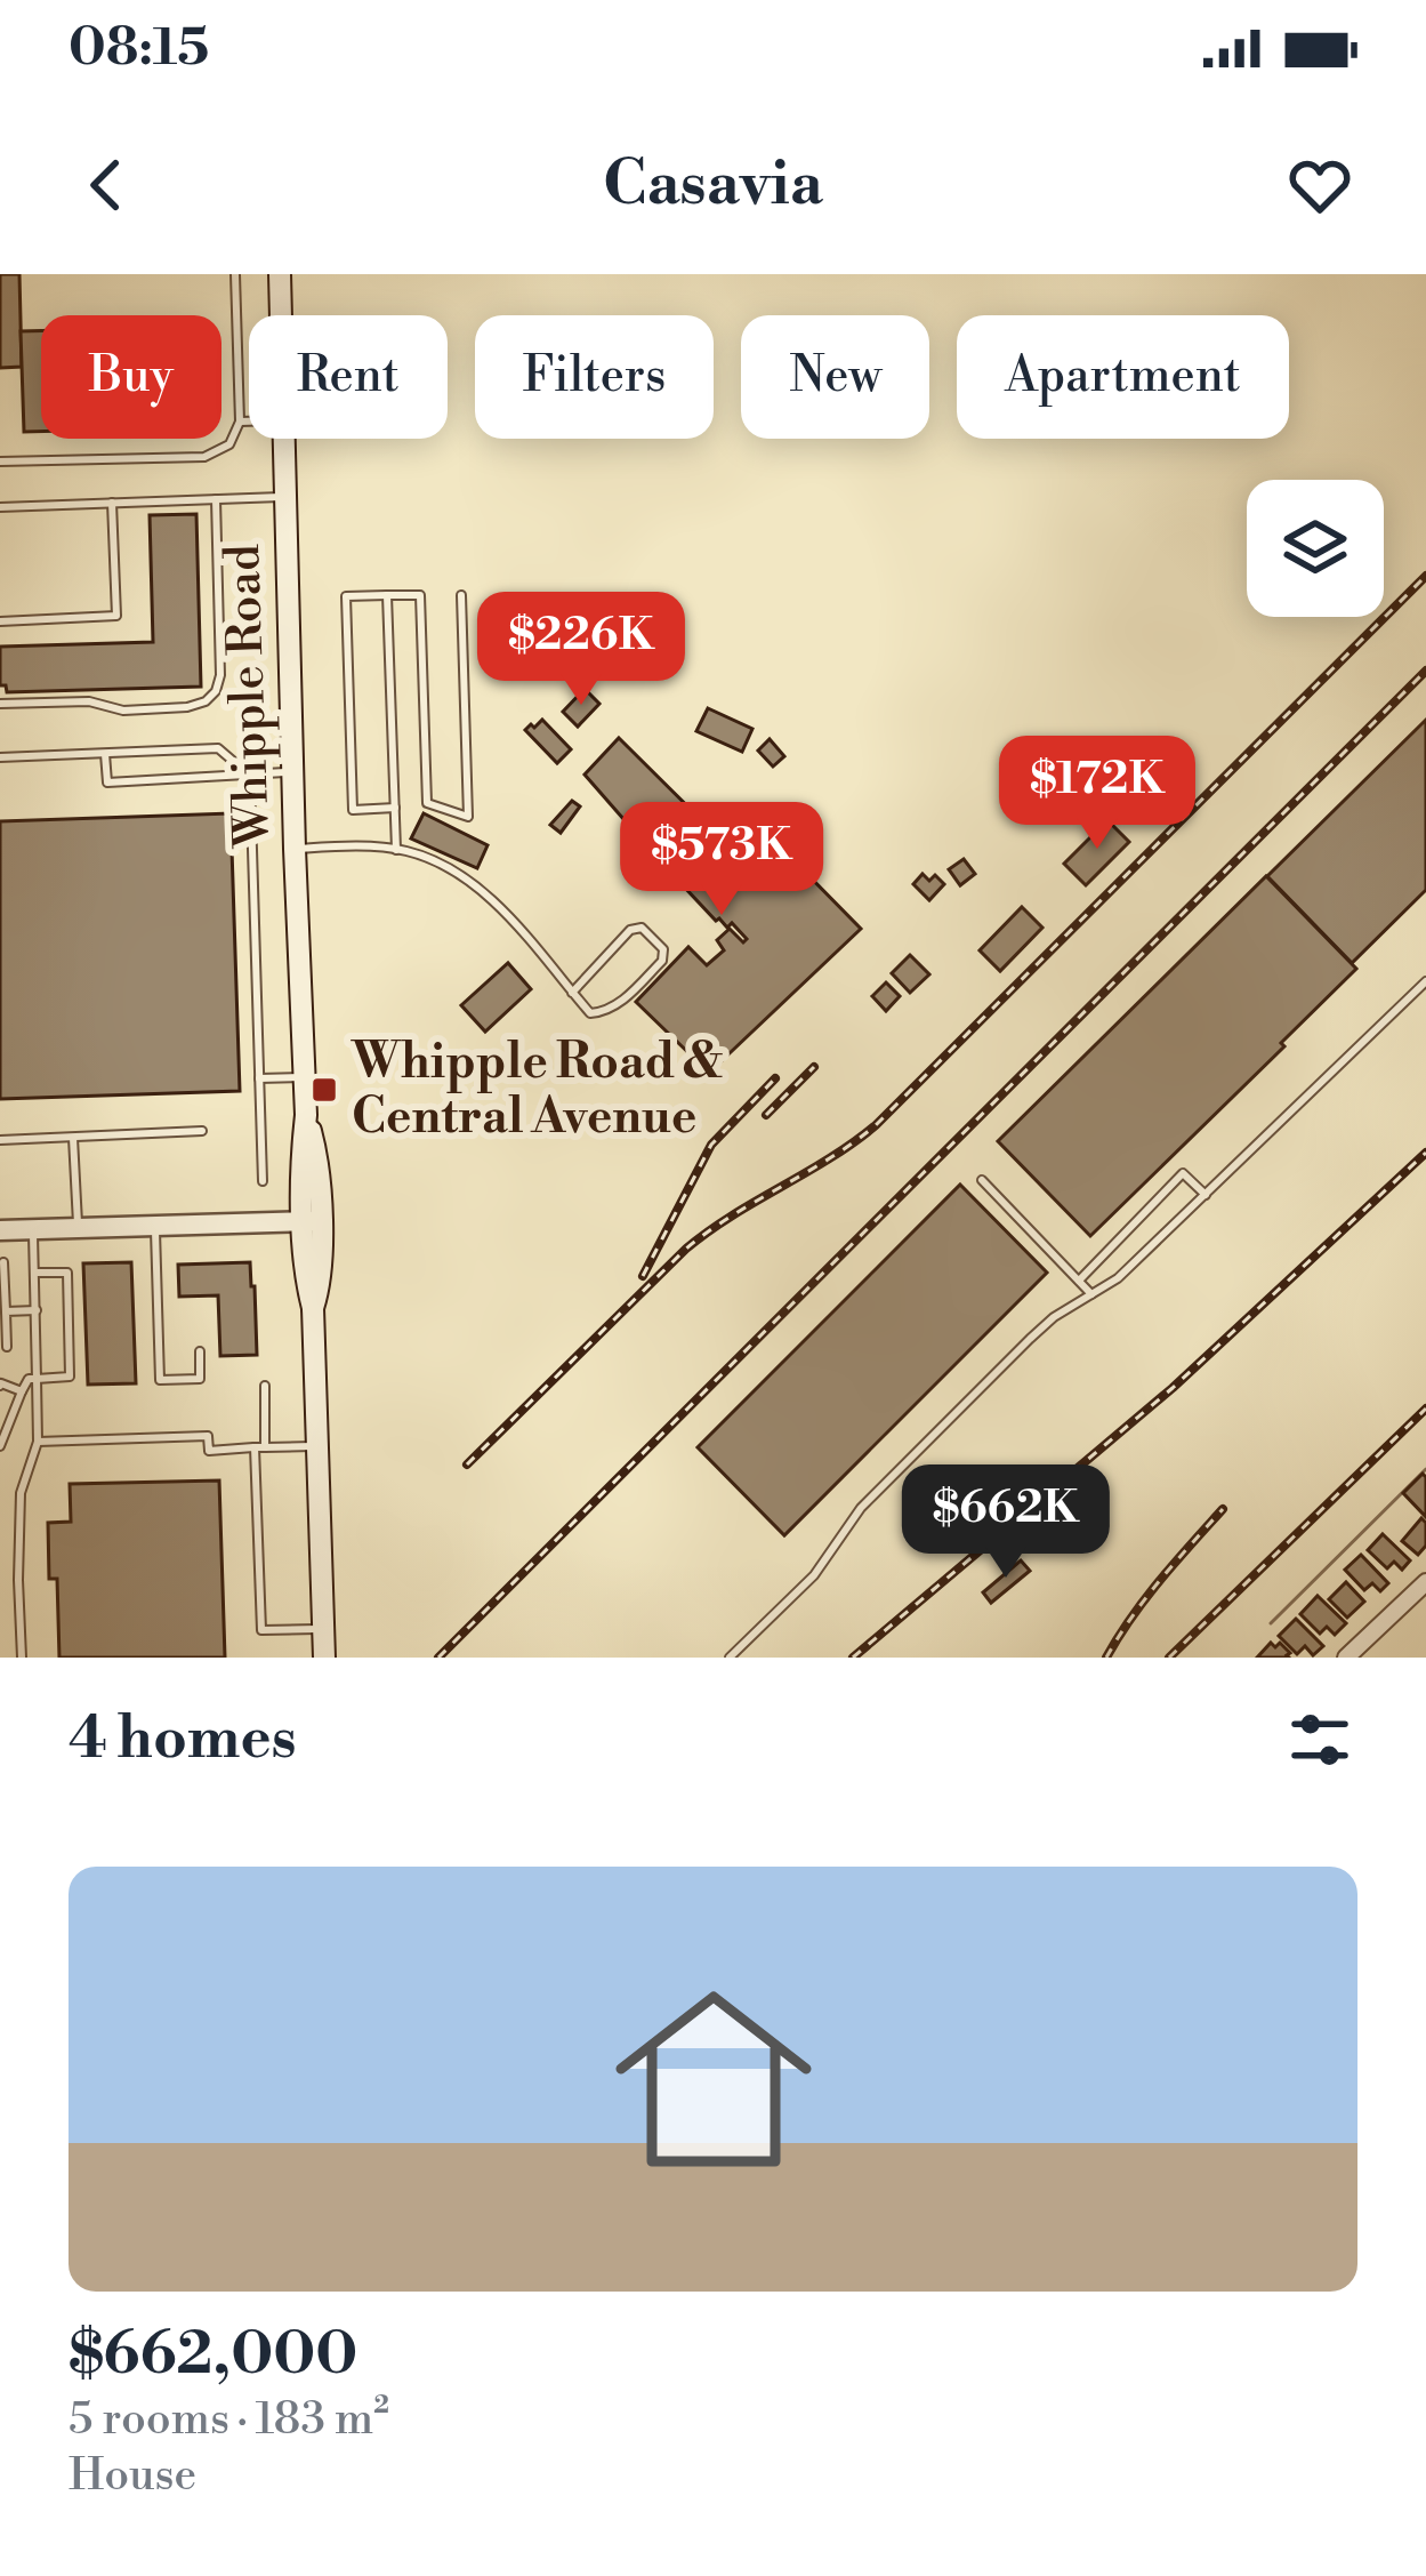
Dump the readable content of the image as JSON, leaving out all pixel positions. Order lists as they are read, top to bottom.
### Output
{
  "streets": {
    "main road": ["Whipple Road"]
  },
  "places": {
    "transit": ["Whipple Road & Central Avenue"]
  },
  "page": {
    "status": "08:15",
    "header": "Casavia",
    "chip": [
      "Buy",
      "Rent",
      "Filters",
      "New",
      "Apartment"
    ],
    "price": [
      "$226K",
      "$172K",
      "$573K",
      "$662K"
    ],
    "heading": "4 homes",
    "list": [
      {
        "name": "$662,000",
        "note": "5 rooms · 183 m² · House"
      }
    ]
  }
}
